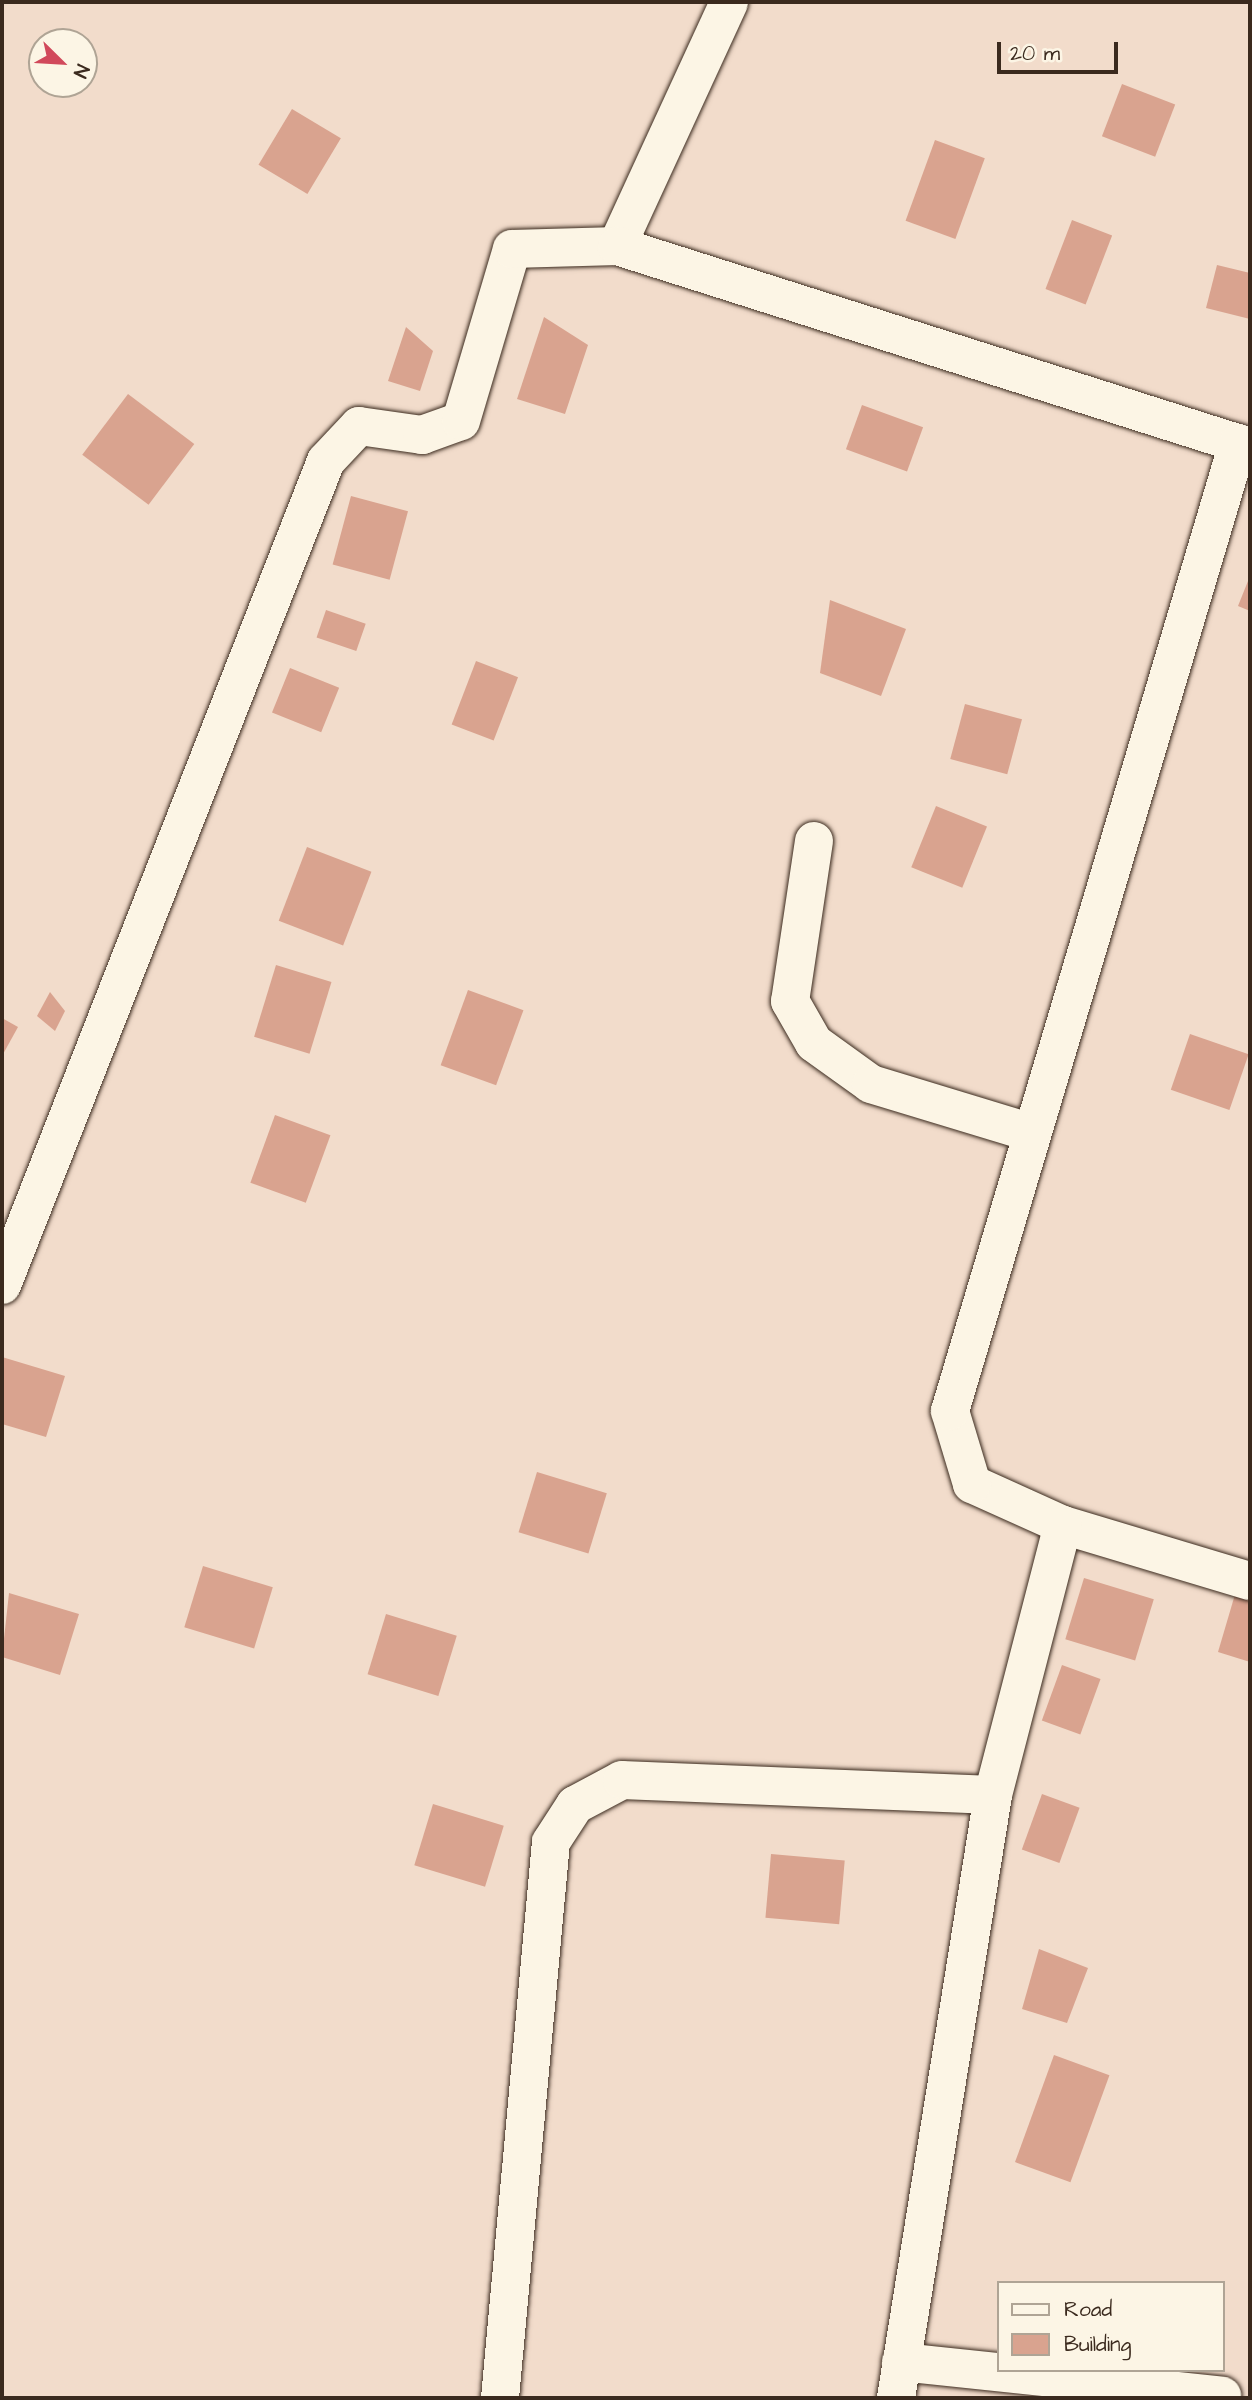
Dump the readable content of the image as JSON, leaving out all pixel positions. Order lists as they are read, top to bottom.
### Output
{
  "legend": ["Road", "Building"],
  "scale_bar": "20 m",
  "north": "bottom right"
}
